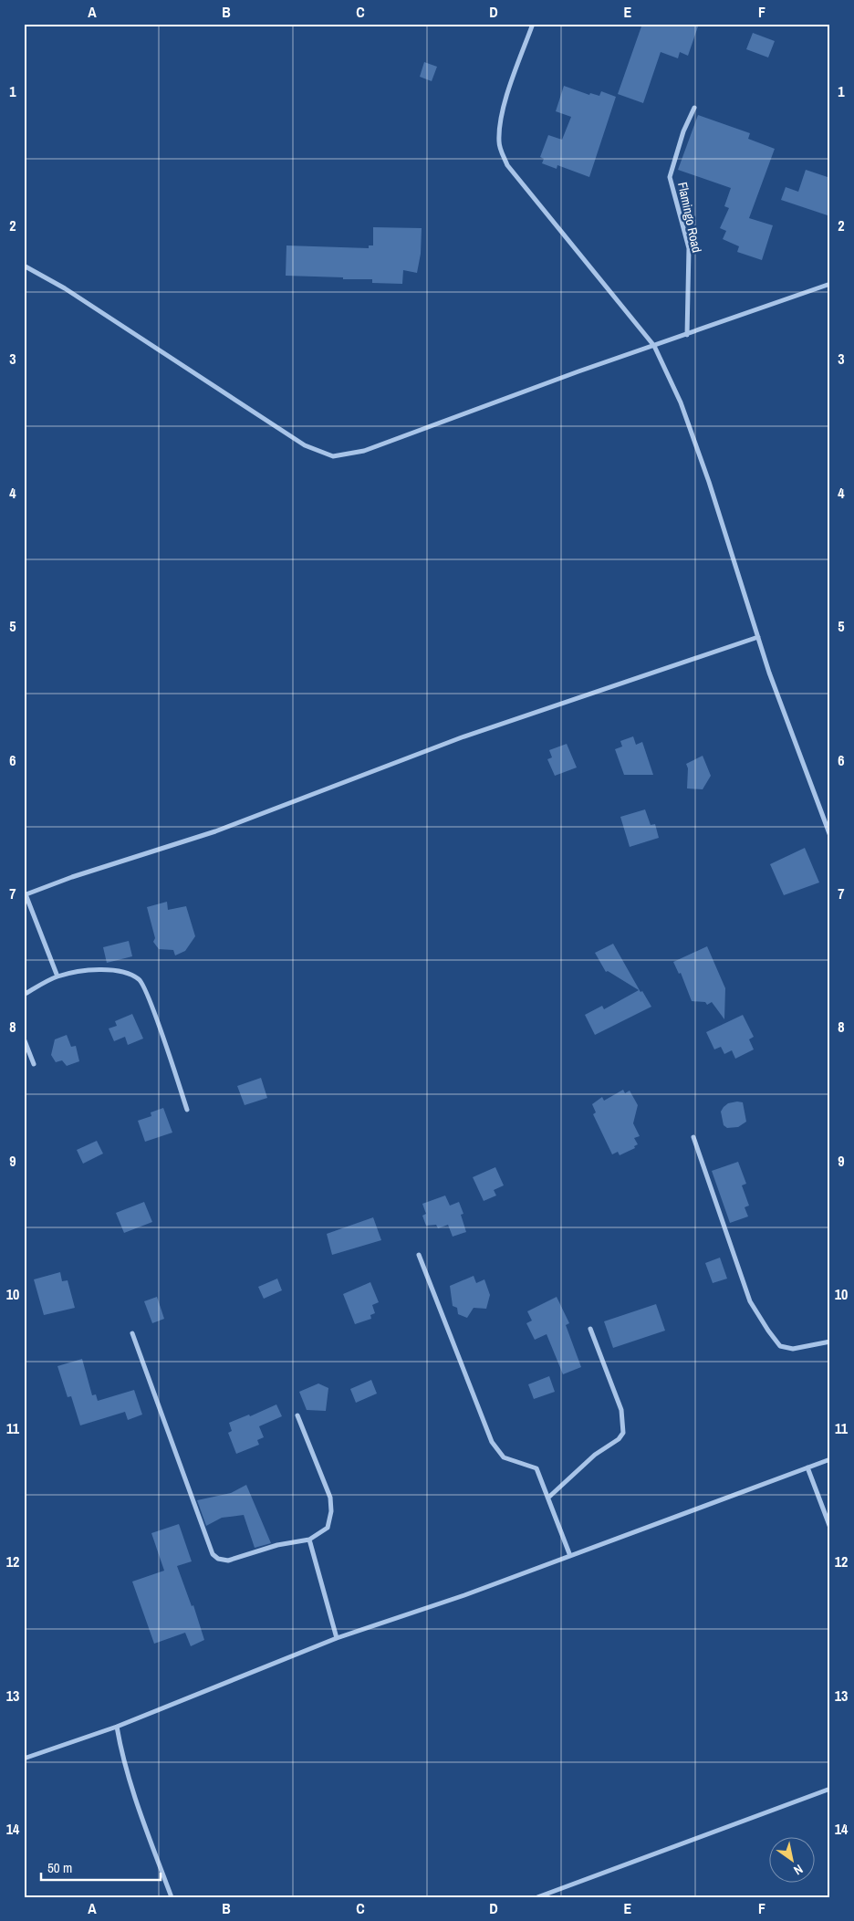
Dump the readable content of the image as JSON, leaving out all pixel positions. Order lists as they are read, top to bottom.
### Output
{
  "streets": {
    "street": ["Flamingo Road"]
  },
  "scale_bar": "50 m",
  "north": "bottom right",
  "grid": {
    "columns": [
      "A",
      "B",
      "C",
      "D",
      "E",
      "F"
    ],
    "rows": [
      "1",
      "2",
      "3",
      "4",
      "5",
      "6",
      "7",
      "8",
      "9",
      "10",
      "11",
      "12",
      "13",
      "14"
    ]
  }
}
